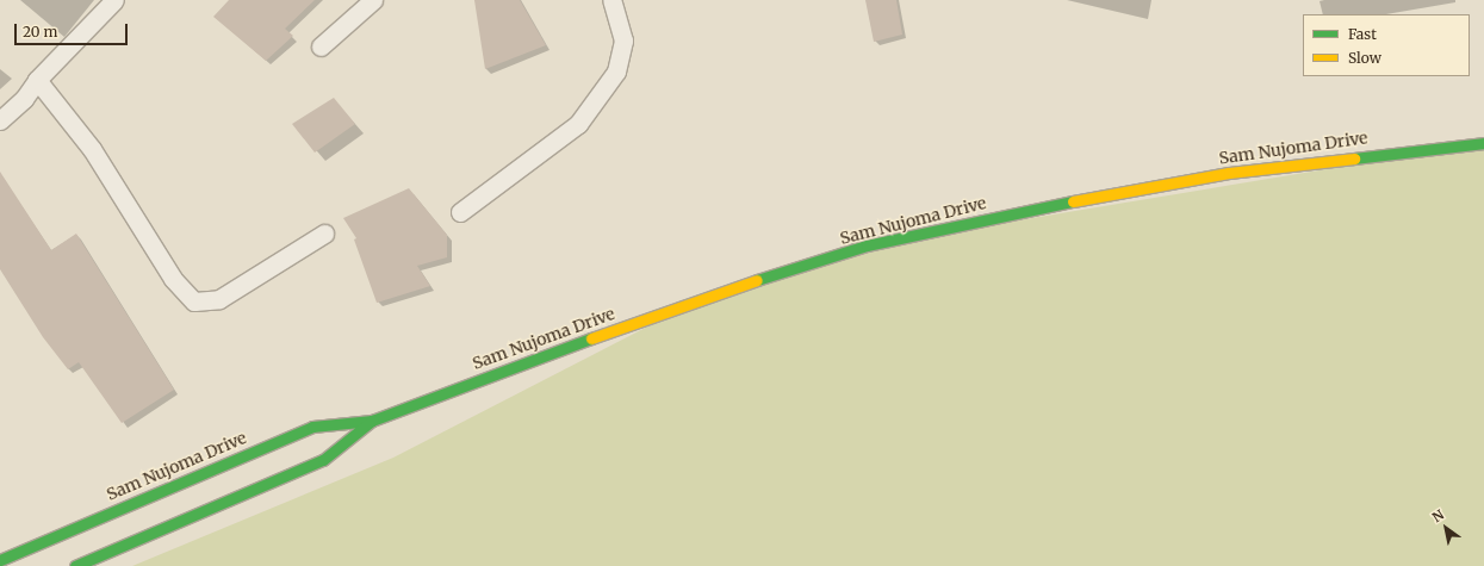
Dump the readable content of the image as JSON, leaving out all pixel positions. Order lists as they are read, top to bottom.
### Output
{
  "streets": {
    "main road": ["Sam Nujoma Drive"]
  },
  "legend": ["Fast", "Slow"],
  "scale_bar": "20 m",
  "north": "top left"
}
